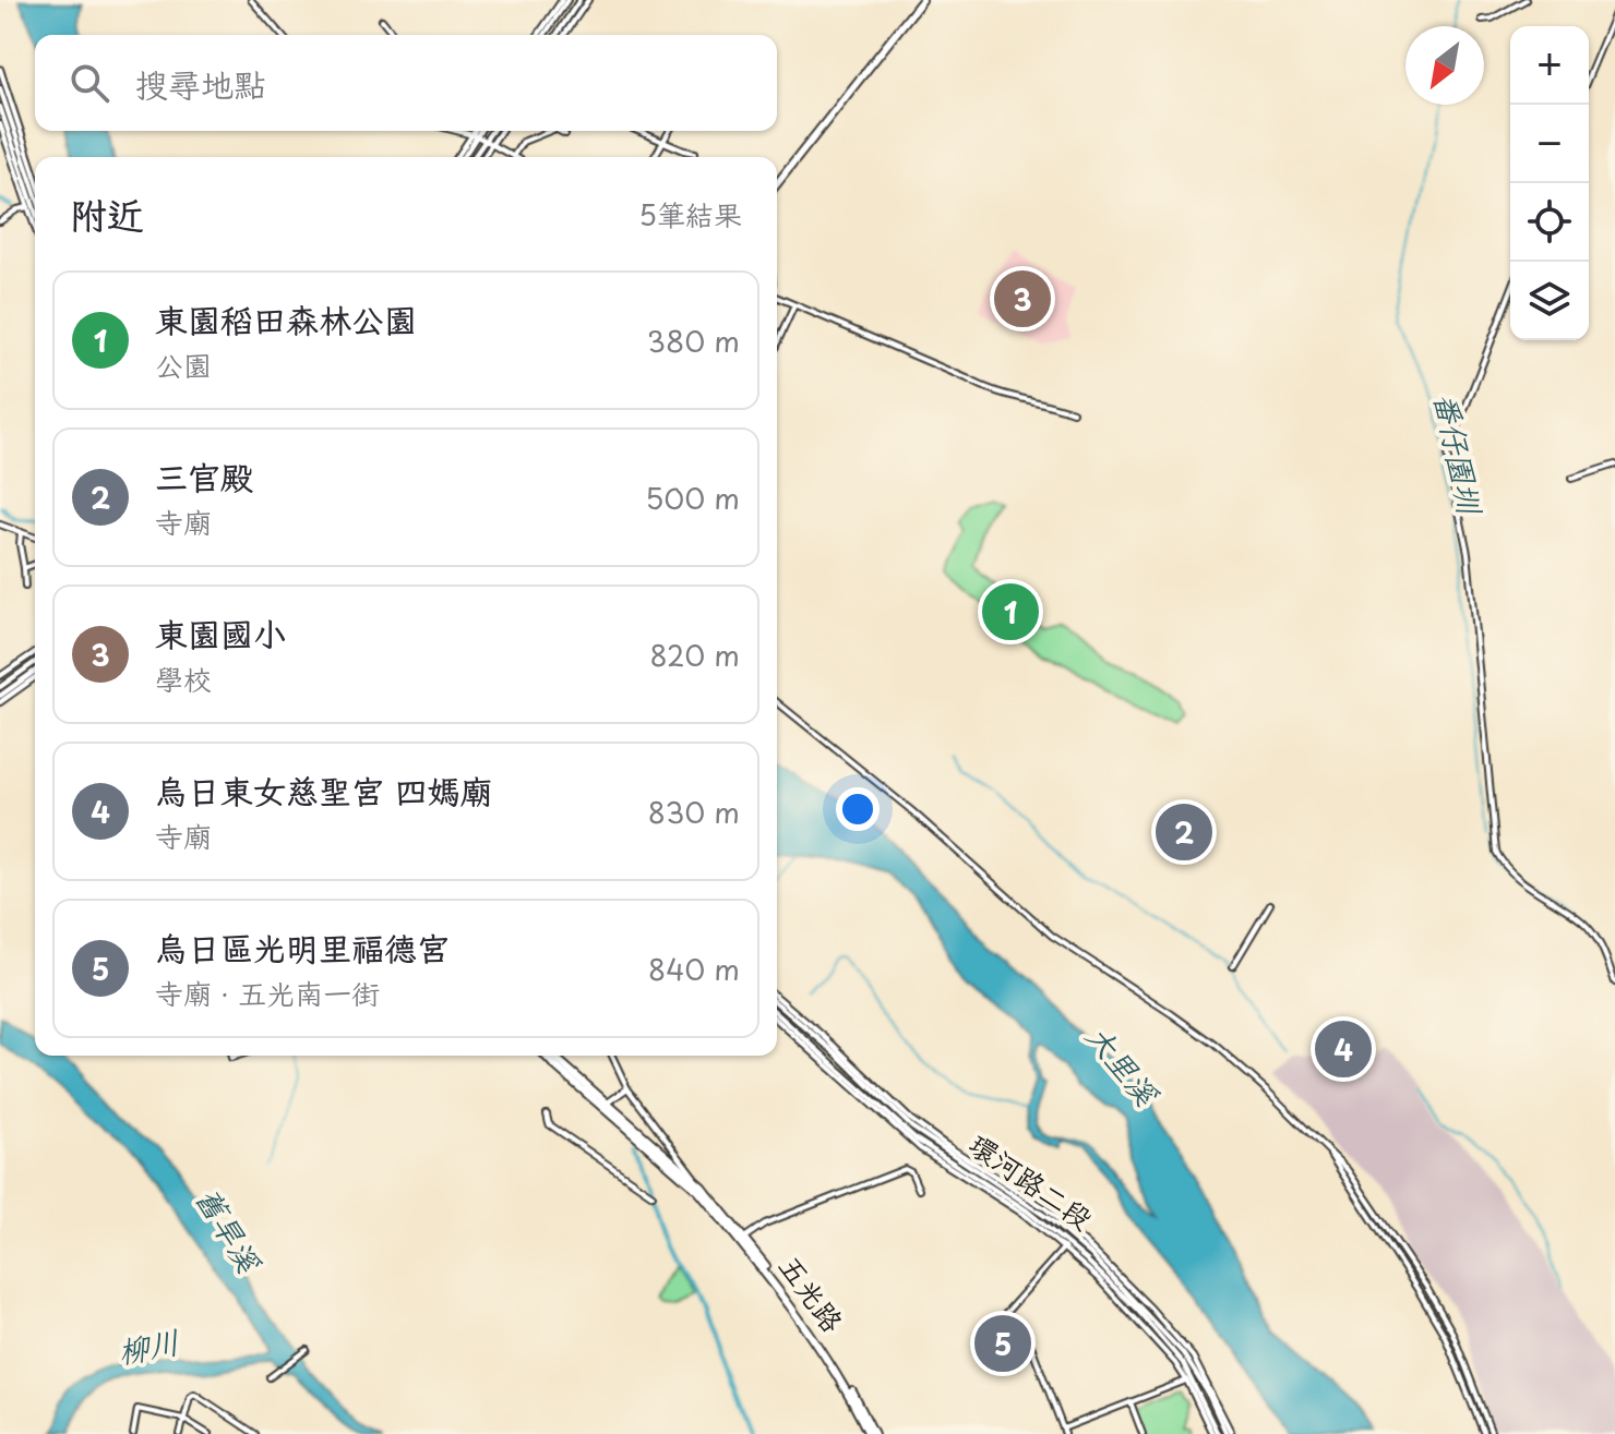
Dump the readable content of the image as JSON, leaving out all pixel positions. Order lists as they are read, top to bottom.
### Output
{
  "streets": {
    "main road": ["五光路"],
    "street": ["環河路二段"]
  },
  "water": [
    "番仔園圳",
    "大里溪",
    "舊旱溪",
    "柳川"
  ],
  "north": "bottom left",
  "page": {
    "map_buttons": ["+", "−"],
    "search": "搜尋地點",
    "heading": ["附近", "5筆結果"],
    "pins": [
      "3",
      "1",
      "2",
      "4",
      "5"
    ],
    "list": [
      {
        "mark": "1",
        "name": "東園稻田森林公園",
        "note": "公園",
        "value": "380 m"
      },
      {
        "mark": "2",
        "name": "三官殿",
        "note": "寺廟",
        "value": "500 m"
      },
      {
        "mark": "3",
        "name": "東園國小",
        "note": "學校",
        "value": "820 m"
      },
      {
        "mark": "4",
        "name": "烏日東女慈聖宮 四媽廟",
        "note": "寺廟",
        "value": "830 m"
      },
      {
        "mark": "5",
        "name": "烏日區光明里福德宮",
        "note": "寺廟 · 五光南一街",
        "value": "840 m"
      }
    ]
  }
}
